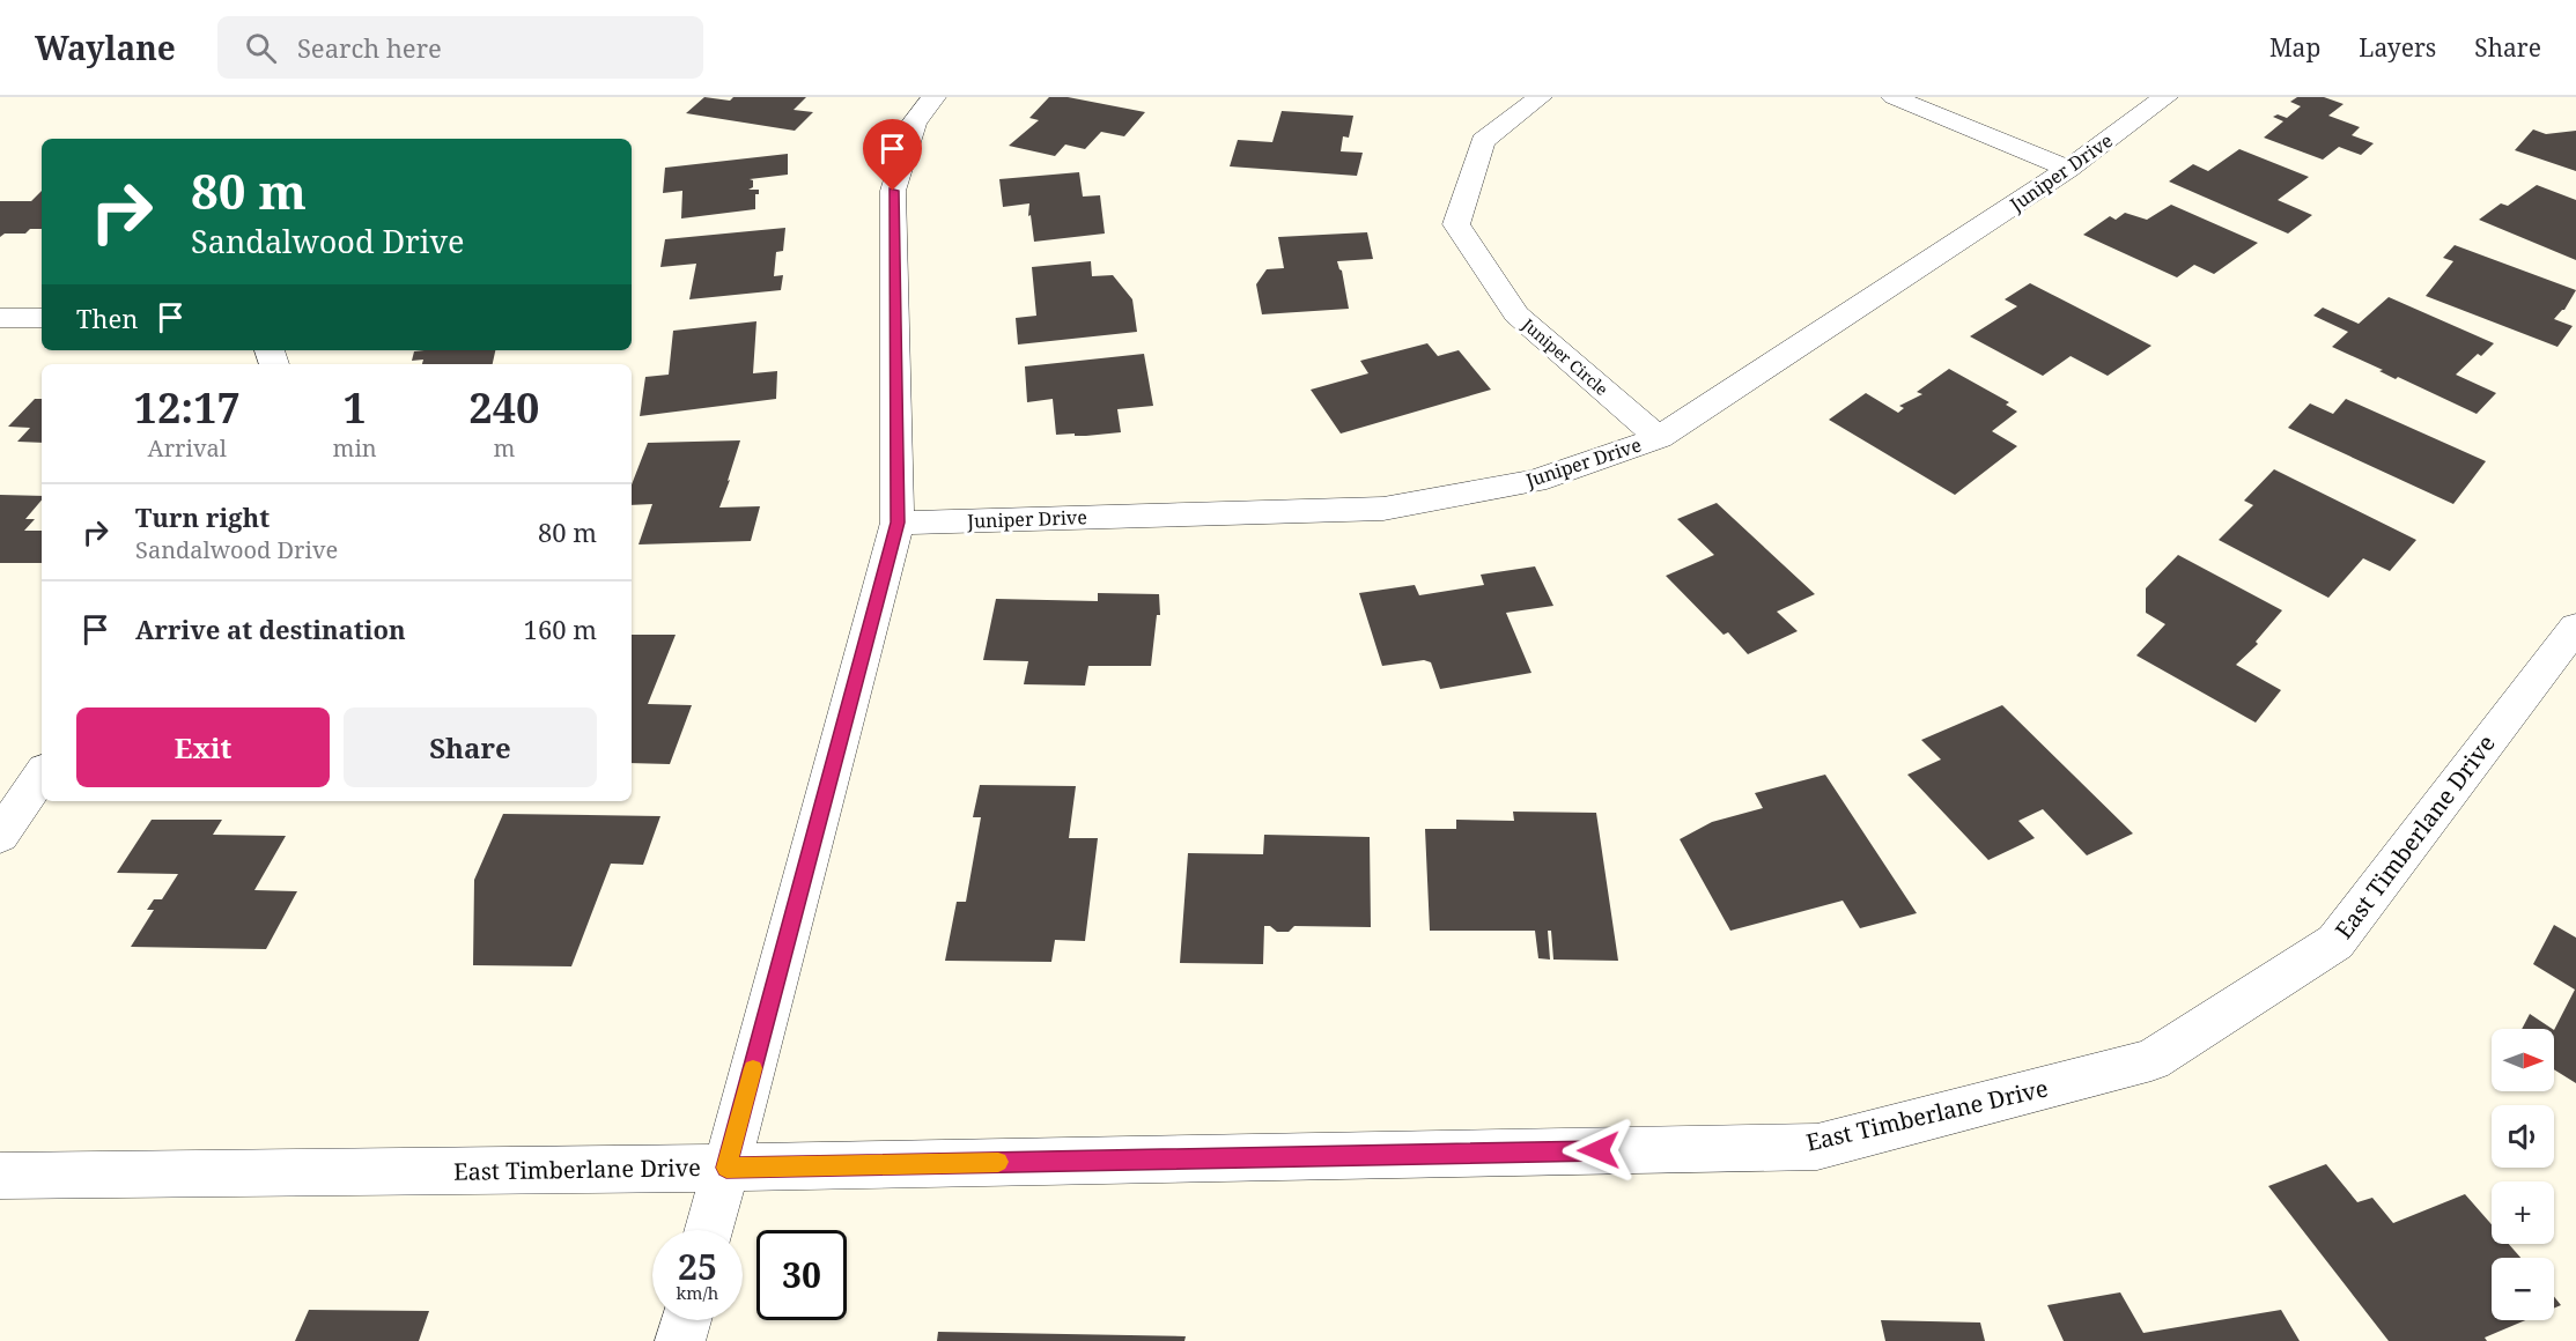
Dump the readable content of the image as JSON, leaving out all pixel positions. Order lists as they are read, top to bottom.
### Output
{
  "streets": {
    "street": ["Juniper Drive", "Juniper Circle", "East Timberlane Drive"]
  },
  "crossings": [
    ["Juniper Drive", "Juniper Circle"]
  ],
  "north": "right",
  "page": {
    "header": "Waylane",
    "search": "Search here",
    "nav": ["Map", "Layers", "Share"],
    "turn": ["80 m", "Sandalwood Drive"],
    "then": "Then",
    "eta": [
      "12:17",
      "Arrival",
      "1",
      "min",
      "240",
      "m"
    ],
    "list": [
      {
        "name": "Turn right",
        "note": "Sandalwood Drive",
        "value": "80 m"
      },
      {
        "name": "Arrive at destination",
        "value": "160 m"
      }
    ],
    "buttons": ["Exit", "Share"],
    "map_buttons": ["+", "−"],
    "speed": "25 km/h",
    "limit": "30"
  }
}
